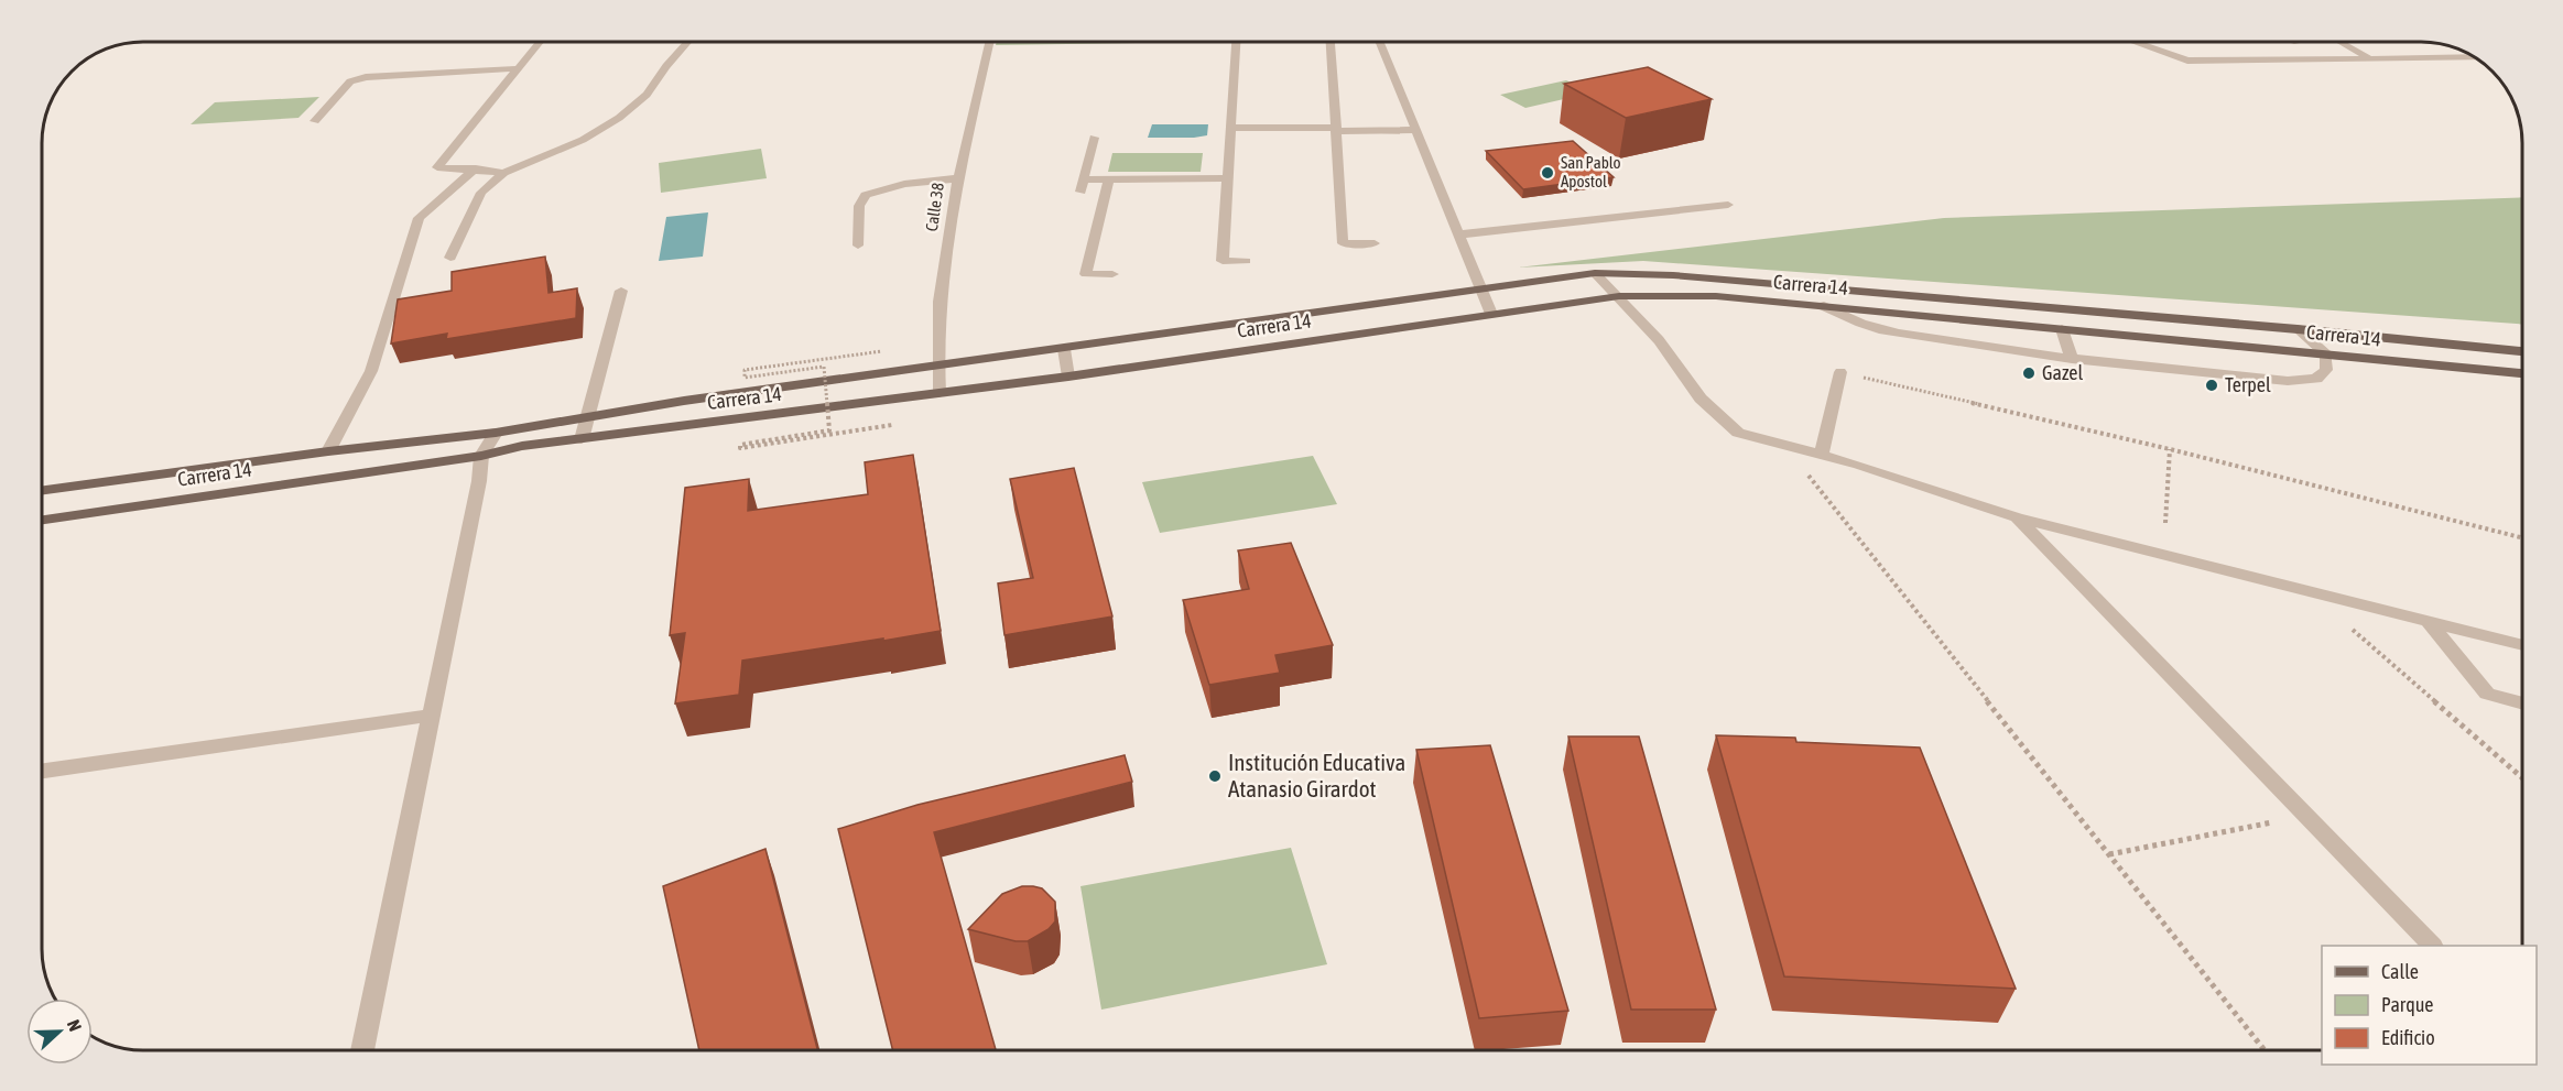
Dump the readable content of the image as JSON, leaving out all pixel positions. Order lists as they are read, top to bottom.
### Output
{
  "streets": {
    "main road": ["Carrera 14"],
    "street": ["Calle 38"]
  },
  "crossings": [
    ["Calle 38", "Carrera 14"]
  ],
  "places": [
    "San Pablo Apostol",
    "Gazel",
    "Terpel",
    "Institución Educativa Atanasio Girardot"
  ],
  "legend": ["Calle", "Parque", "Edificio"],
  "north": "right"
}
